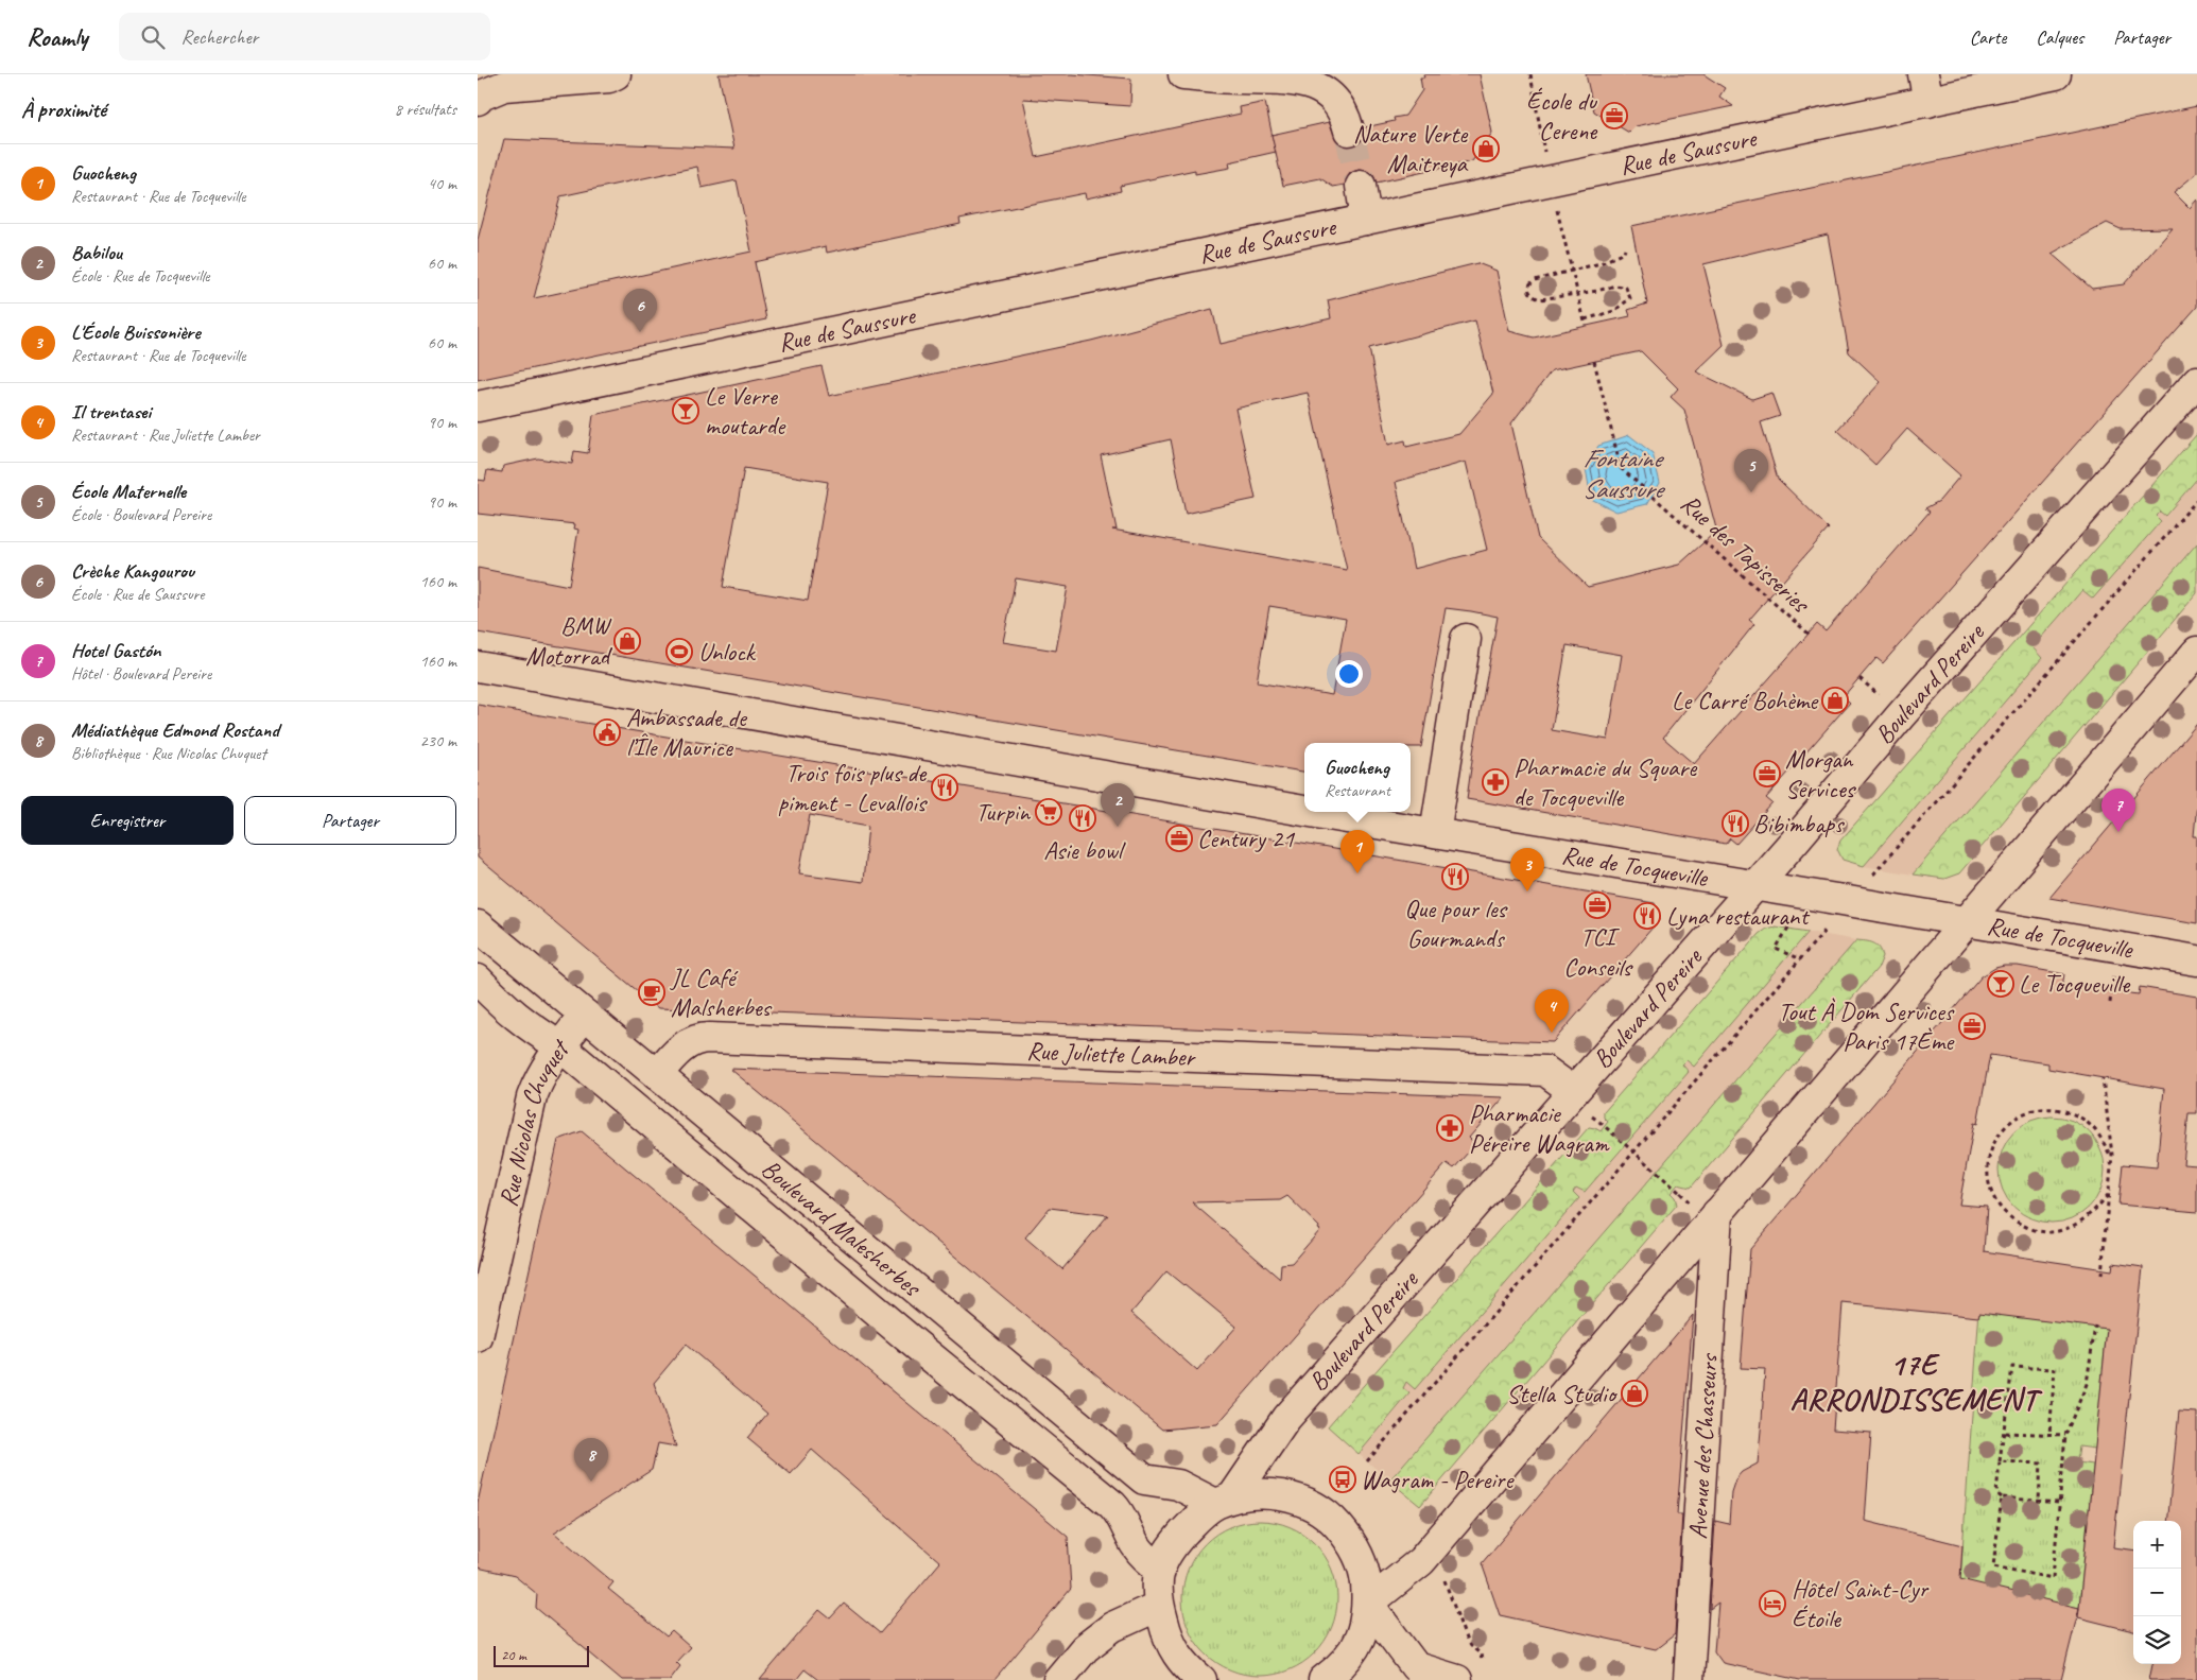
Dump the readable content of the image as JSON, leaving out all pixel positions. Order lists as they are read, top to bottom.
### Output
{
  "streets": {
    "street": [
      "Rue de Saussure",
      "Boulevard Pereire",
      "Rue de Tocqueville",
      "Rue Juliette Lamber",
      "Rue Nicolas Chuquet",
      "Boulevard Malesherbes",
      "Avenue des Chasseurs"
    ],
    "path": ["Rue des Tapisseries"]
  },
  "crossings": [
    ["Boulevard Pereire", "Rue de Tocqueville"],
    ["Boulevard Pereire", "Rue Juliette Lamber"],
    ["Boulevard Pereire", "Boulevard Malesherbes"],
    ["Rue Juliette Lamber", "Boulevard Malesherbes"],
    ["Rue Nicolas Chuquet", "Boulevard Malesherbes"]
  ],
  "districts": ["17E ARRONDISSEMENT"],
  "water": ["Fontaine Saussure"],
  "places": {
    "office": [
      "École du Cerene",
      "Morgan Services",
      "Century 21",
      "TCI Conseils",
      "Tout À Dom Services Paris 17Ème"
    ],
    "shop": [
      "Nature Verte Maitreya",
      "BMW Motorrad",
      "Le Carré Bohème",
      "Stella Studio"
    ],
    "bar": ["Le Verre moutarde", "Le Tocqueville"],
    "sports": ["Unlock"],
    "public building": ["Ambassade de l’Île Maurice"],
    "pharmacy": ["Pharmacie du Square de Tocqueville", "Pharmacie Péreire Wagram"],
    "restaurant": [
      "Trois fois plus de piment - Levallois",
      "Asie bowl",
      "Bibimbaps",
      "Que pour les Gourmands",
      "Lyna restaurant"
    ],
    "supermarket": ["Turpin"],
    "cafe": ["JL Café Malsherbes"],
    "bus stop": ["Wagram - Pereire"],
    "hotel": ["Hôtel Saint-Cyr Étoile"]
  },
  "scale_bar": "20 m",
  "page": {
    "header": "Roamly",
    "search": "Rechercher",
    "nav": ["Carte", "Calques", "Partager"],
    "heading": ["À proximité", "8 résultats"],
    "list": [
      {
        "mark": "1",
        "name": "Guocheng",
        "note": "Restaurant · Rue de Tocqueville",
        "value": "40 m"
      },
      {
        "mark": "2",
        "name": "Babilou",
        "note": "École · Rue de Tocqueville",
        "value": "60 m"
      },
      {
        "mark": "3",
        "name": "L'École Buissonière",
        "note": "Restaurant · Rue de Tocqueville",
        "value": "60 m"
      },
      {
        "mark": "4",
        "name": "Il trentasei",
        "note": "Restaurant · Rue Juliette Lamber",
        "value": "90 m"
      },
      {
        "mark": "5",
        "name": "École Maternelle",
        "note": "École · Boulevard Pereire",
        "value": "90 m"
      },
      {
        "mark": "6",
        "name": "Crèche Kangourou",
        "note": "École · Rue de Saussure",
        "value": "160 m"
      },
      {
        "mark": "7",
        "name": "Hotel Gastón",
        "note": "Hôtel · Boulevard Pereire",
        "value": "160 m"
      },
      {
        "mark": "8",
        "name": "Médiathèque Edmond Rostand",
        "note": "Bibliothèque · Rue Nicolas Chuquet",
        "value": "230 m"
      }
    ],
    "pins": [
      "6",
      "5",
      "2",
      "7",
      "1",
      "3",
      "4",
      "8"
    ],
    "popup": ["Guocheng", "Restaurant"],
    "buttons": ["Enregistrer", "Partager"],
    "map_buttons": ["+", "−"],
    "scale": "20 m"
  }
}
